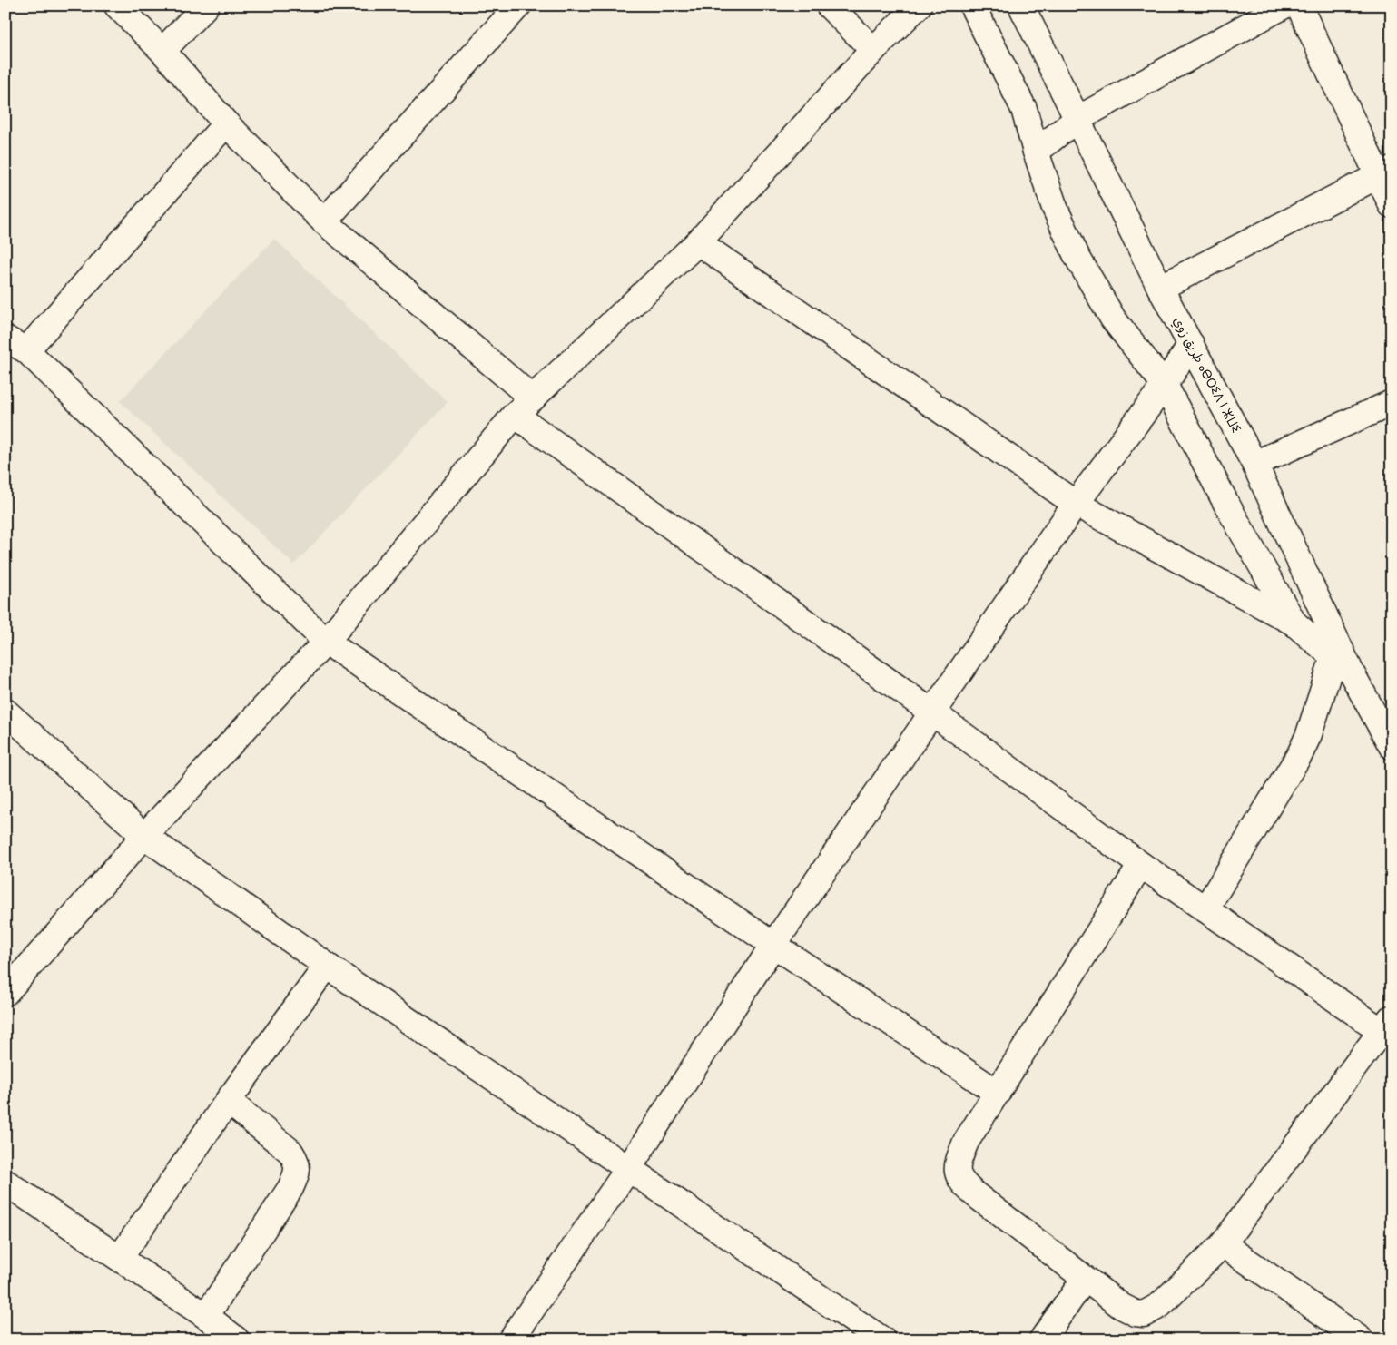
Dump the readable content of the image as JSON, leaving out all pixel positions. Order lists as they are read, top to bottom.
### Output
{
  "streets": {
    "street": ["طريق زوي ⴰⴱⵔⵉⴷ ⵏ ⵣⵡⵉ"]
  }
}
